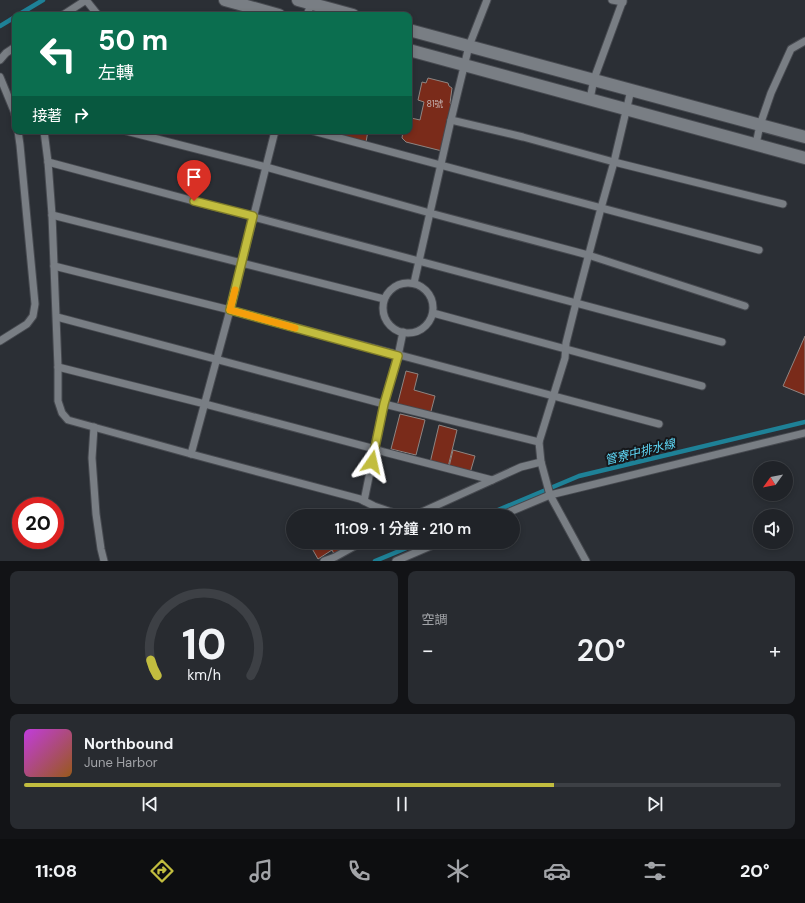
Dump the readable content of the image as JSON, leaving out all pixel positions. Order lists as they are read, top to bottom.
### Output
{
  "water": ["管寮中排水線"],
  "house_numbers": ["81號"],
  "north": "bottom left",
  "page": {
    "turn": ["50 m", "左轉"],
    "then": "接著",
    "limit": "20",
    "trip": "11:09 · 1 分鐘 · 210 m",
    "tile": "空調",
    "heat": ["−", "20°", "+"],
    "song": ["Northbound", "June Harbor"],
    "tabs": ["11:08", "20°"],
    "gauge": ["10", "km/h"]
  }
}
